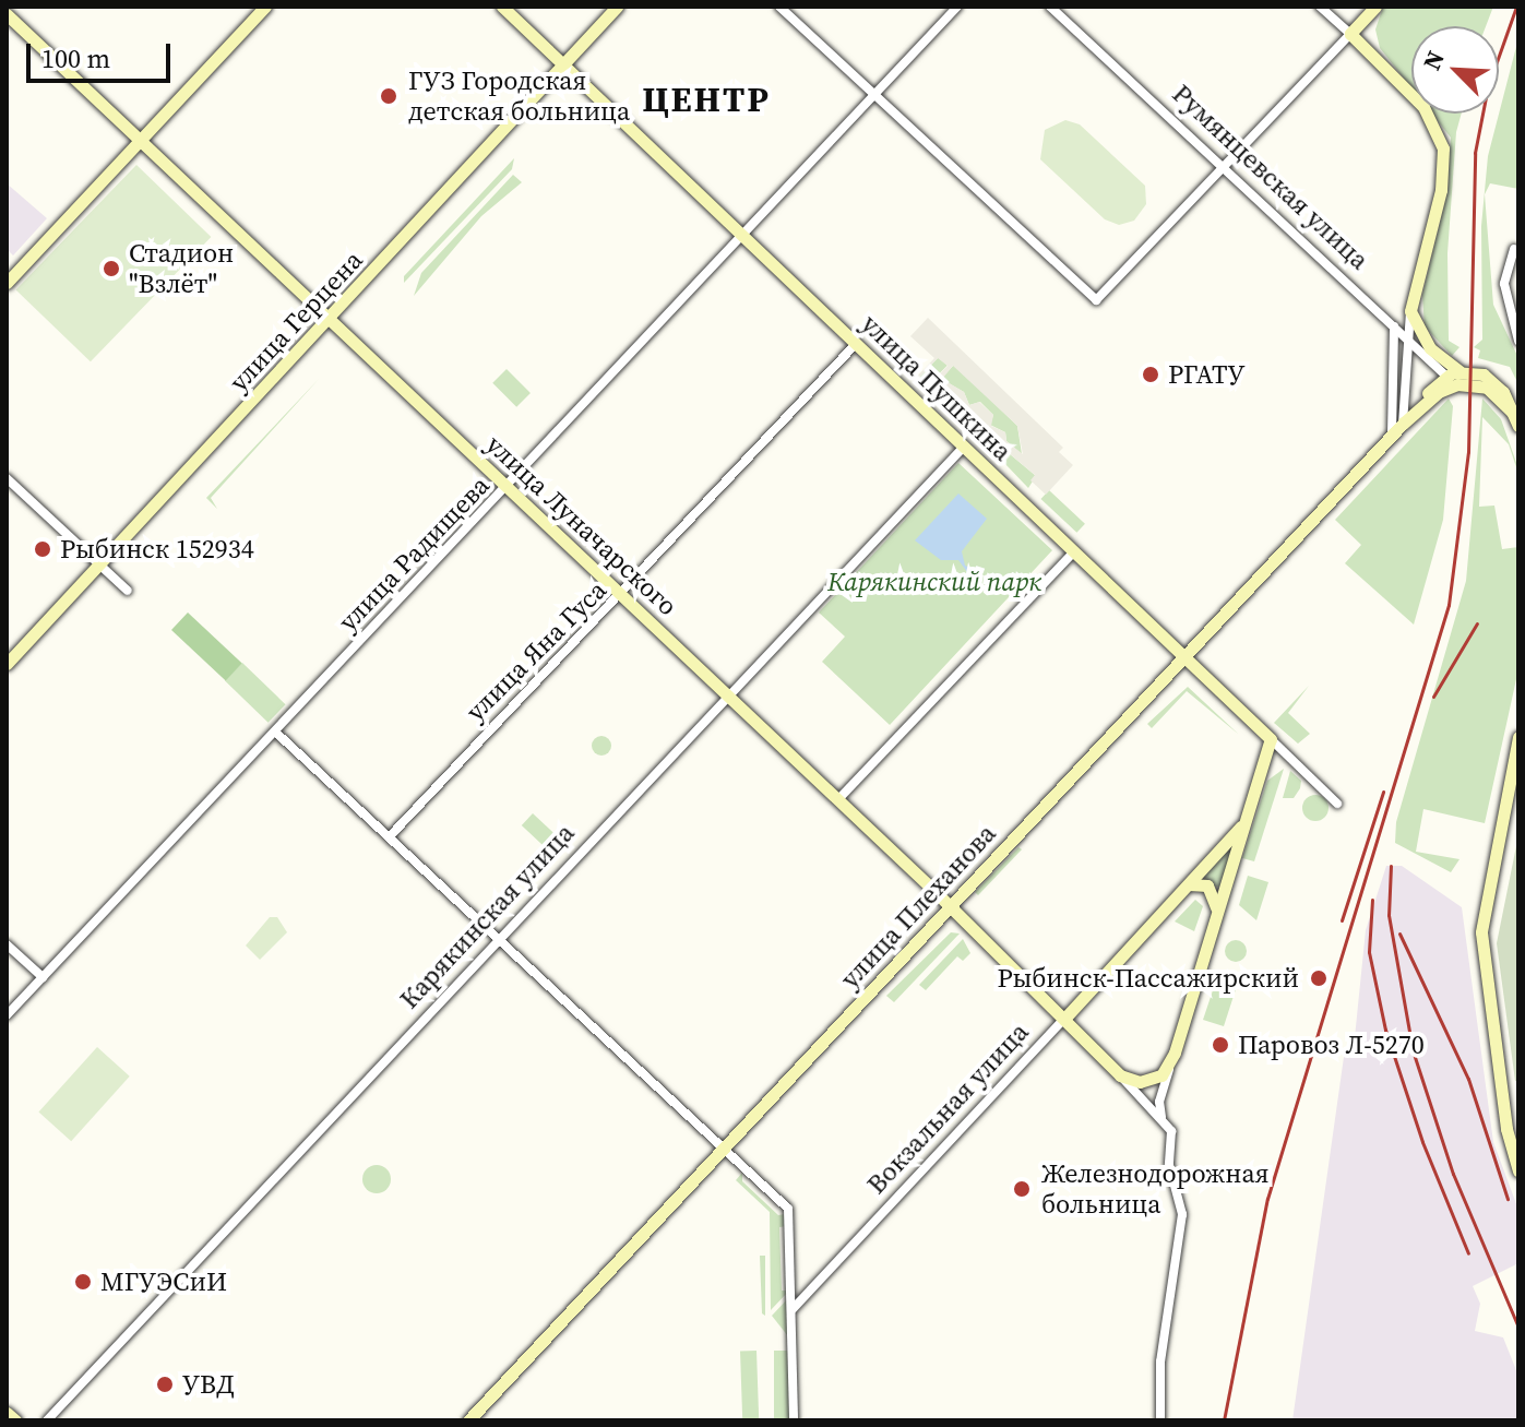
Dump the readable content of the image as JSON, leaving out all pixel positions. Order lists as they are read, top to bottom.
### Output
{
  "streets": {
    "street": [
      "Румянцевская улица",
      "улица Герцена",
      "улица Пушкина",
      "улица Луначарского",
      "улица Радищева",
      "улица Яна Гуса",
      "улица Плеханова",
      "Карякинская улица",
      "Вокзальная улица"
    ]
  },
  "crossings": [
    ["Румянцевская улица", "улица Плеханова"],
    ["улица Герцена", "улица Пушкина"],
    ["улица Герцена", "улица Луначарского"],
    ["улица Пушкина", "улица Радищева"],
    ["улица Пушкина", "улица Яна Гуса"],
    ["улица Пушкина", "улица Плеханова"],
    ["улица Пушкина", "Карякинская улица"],
    ["улица Луначарского", "улица Радищева"],
    ["улица Луначарского", "улица Яна Гуса"],
    ["улица Луначарского", "улица Плеханова"],
    ["улица Луначарского", "Карякинская улица"],
    ["улица Луначарского", "Вокзальная улица"]
  ],
  "districts": ["ЦЕНТР"],
  "parks": ["Карякинский парк"],
  "places": [
    "ГУЗ Городская детская больница",
    "Стадион \"Взлёт\"",
    "РГАТУ",
    "Рыбинск 152934",
    "Рыбинск-Пассажирский",
    "Паровоз Л-5270",
    "Железнодорожная больница",
    "МГУЭСиИ",
    "УВД"
  ],
  "scale_bar": "100 m",
  "north": "top left"
}
